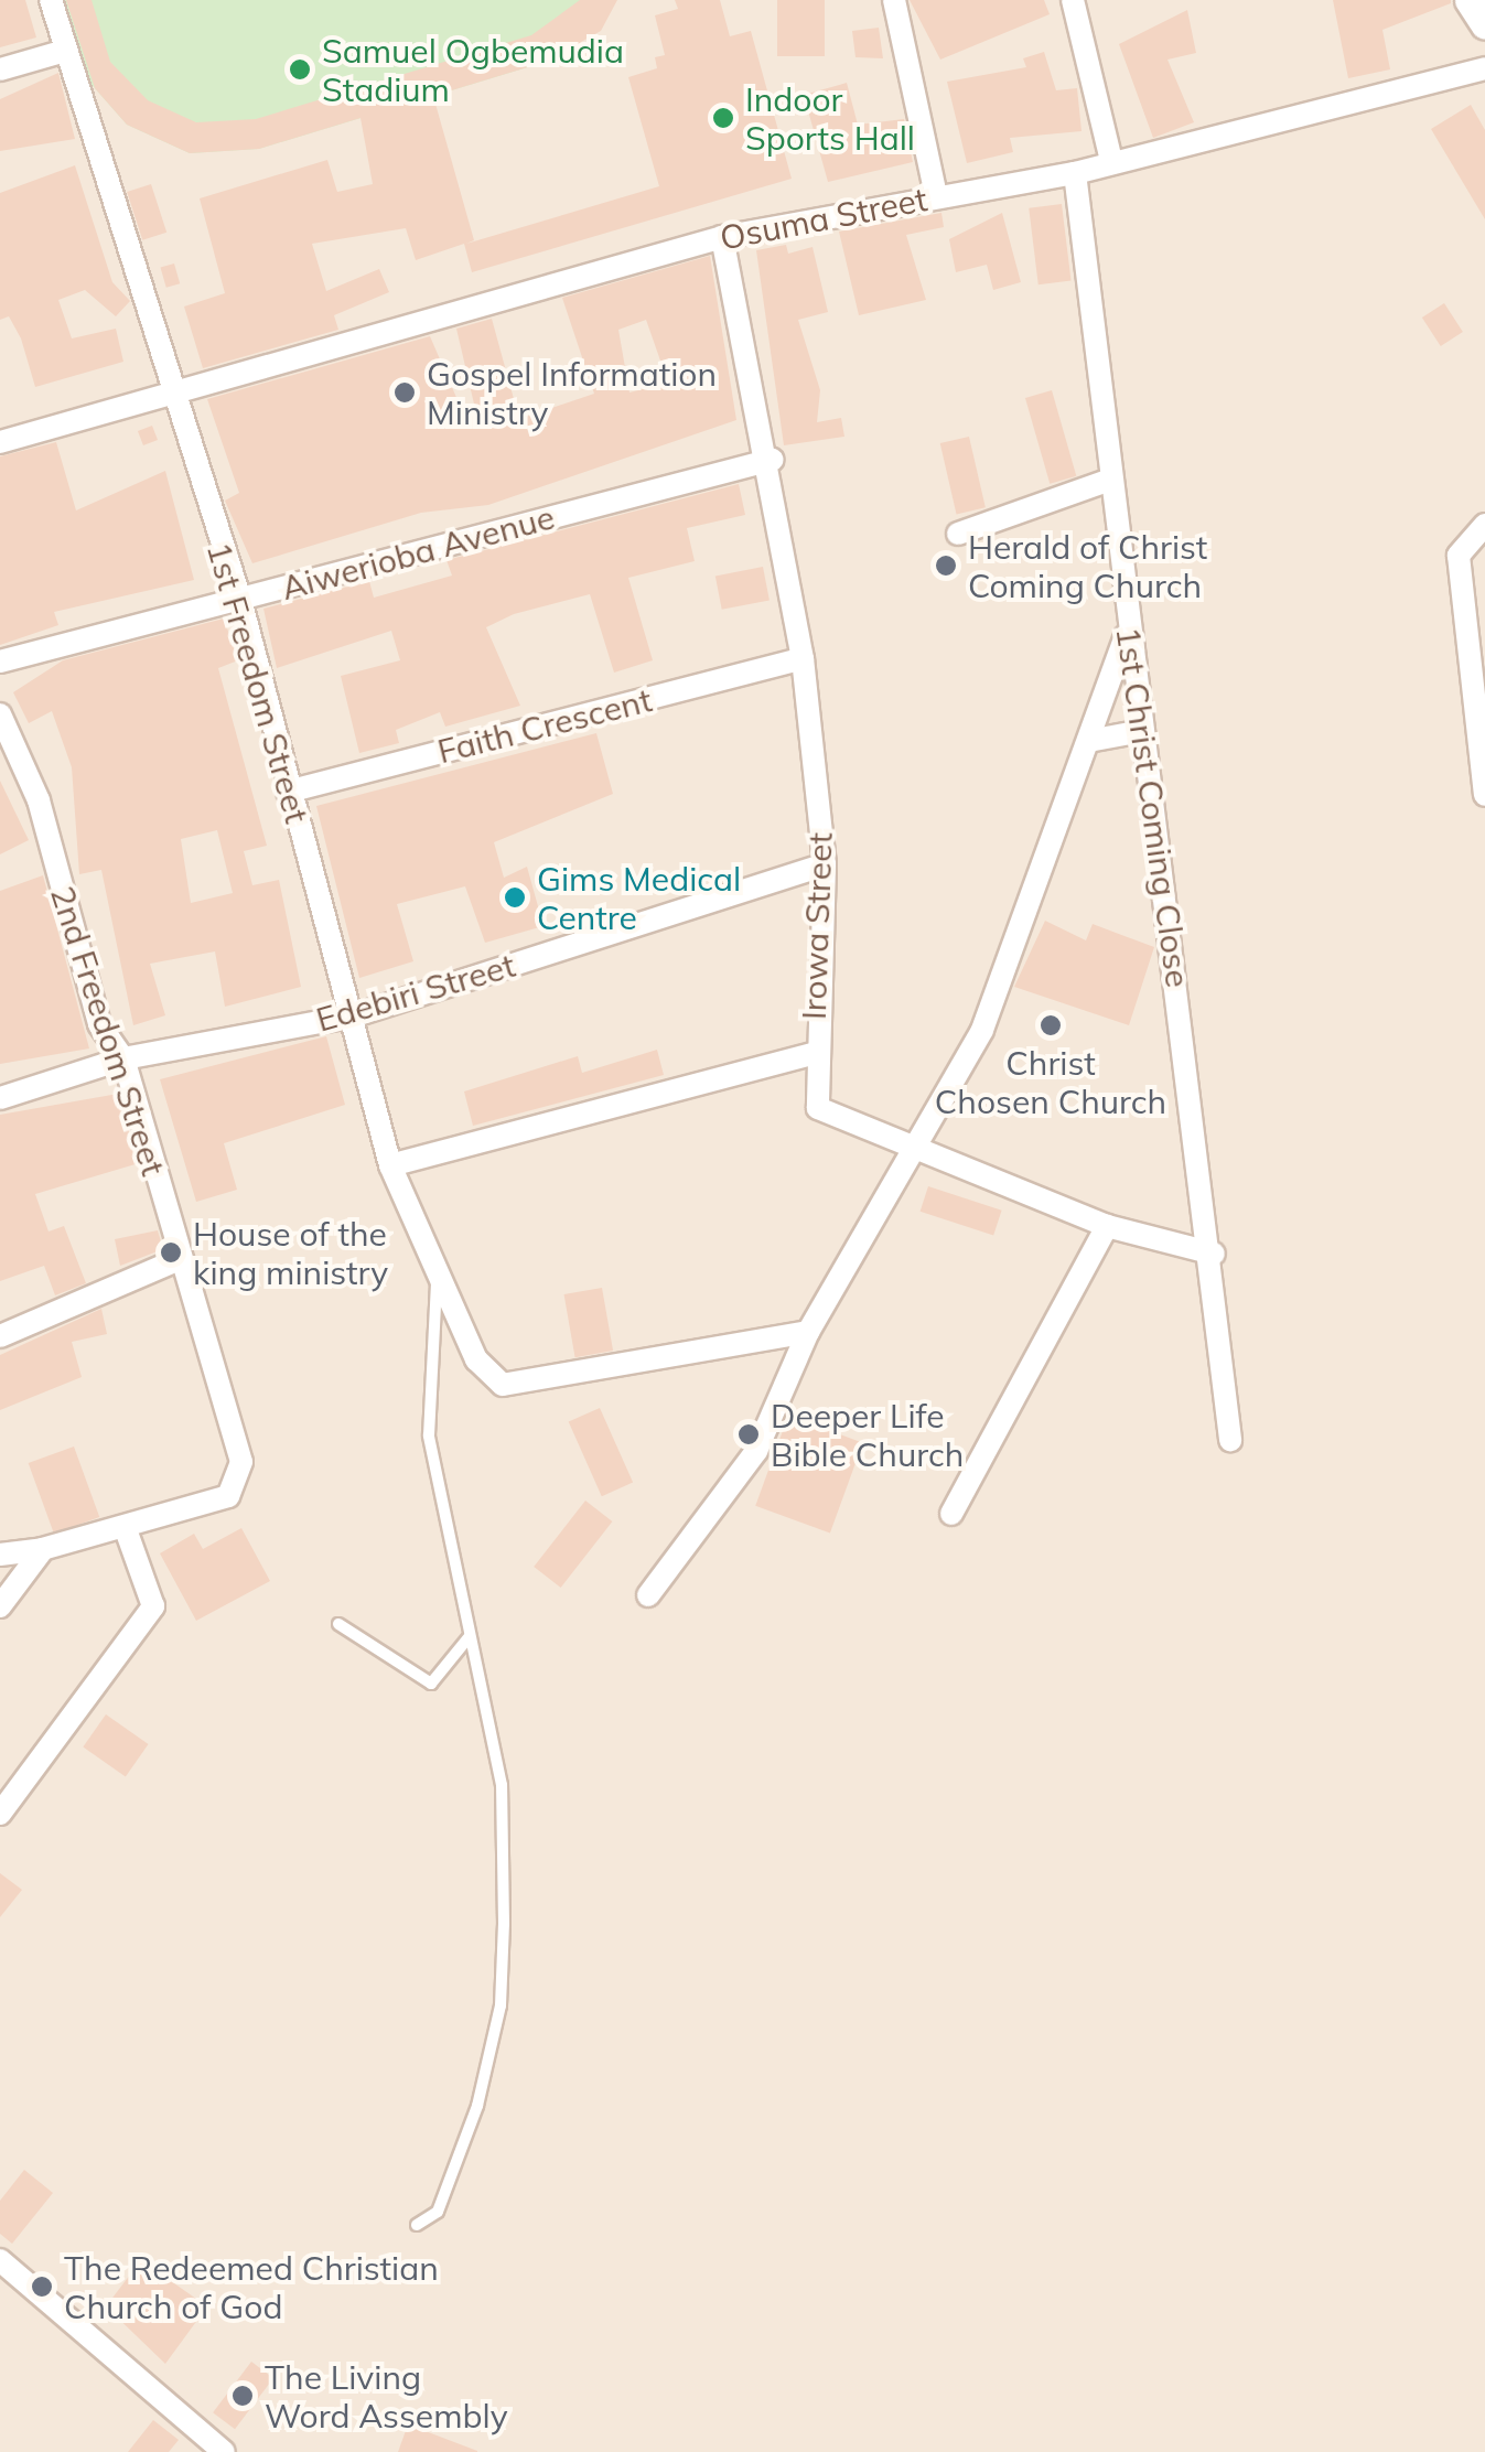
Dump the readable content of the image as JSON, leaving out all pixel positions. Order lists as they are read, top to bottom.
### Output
{
  "streets": {
    "street": [
      "Osuma Street",
      "Aiwerioba Avenue",
      "1st Freedom Street",
      "Faith Crescent",
      "1st Christ Coming Close",
      "Irowa Street",
      "Edebiri Street",
      "2nd Freedom Street"
    ]
  },
  "crossings": [
    ["Osuma Street", "1st Freedom Street"],
    ["Osuma Street", "1st Christ Coming Close"],
    ["Osuma Street", "Irowa Street"],
    ["Aiwerioba Avenue", "1st Freedom Street"],
    ["Aiwerioba Avenue", "Irowa Street"],
    ["1st Freedom Street", "Faith Crescent"],
    ["1st Freedom Street", "Irowa Street"],
    ["1st Freedom Street", "Edebiri Street"],
    ["Faith Crescent", "Irowa Street"],
    ["Irowa Street", "Edebiri Street"],
    ["Edebiri Street", "2nd Freedom Street"]
  ],
  "places": [
    "Samuel Ogbemudia Stadium",
    "Indoor Sports Hall",
    "Gospel Information Ministry",
    "Herald of Christ Coming Church",
    "Gims Medical Centre",
    "Christ Chosen Church",
    "House of the king ministry",
    "Deeper Life Bible Church",
    "The Redeemed Christian Church of God",
    "The Living Word Assembly"
  ]
}
